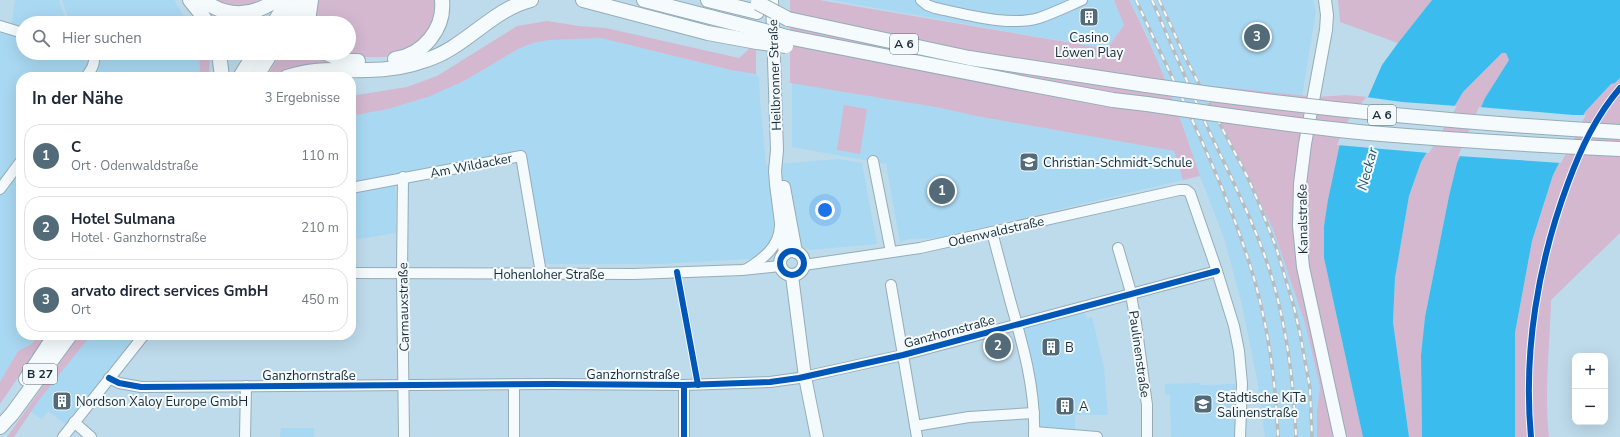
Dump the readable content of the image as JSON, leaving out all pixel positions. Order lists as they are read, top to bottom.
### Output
{
  "streets": {
    "highway": ["A 6", "B 27"],
    "main road": ["Heilbronner Straße", "Kanalstraße"],
    "street": [
      "Am Wildacker",
      "Odenwaldstraße",
      "Hohenloher Straße",
      "Carmauxstraße",
      "Ganzhornstraße",
      "Paulinenstraße"
    ]
  },
  "crossings": [
    ["Heilbronner Straße", "Odenwaldstraße"],
    ["Heilbronner Straße", "Hohenloher Straße"],
    ["Am Wildacker", "Hohenloher Straße"],
    ["Am Wildacker", "Carmauxstraße"],
    ["Odenwaldstraße", "Hohenloher Straße"],
    ["Odenwaldstraße", "Ganzhornstraße"],
    ["Hohenloher Straße", "Carmauxstraße"],
    ["Carmauxstraße", "Ganzhornstraße"],
    ["Ganzhornstraße", "Paulinenstraße"]
  ],
  "water": ["Neckar"],
  "places": {
    "building": [
      "Casino Löwen Play",
      "B",
      "Nordson Xaloy Europe GmbH",
      "A"
    ],
    "school or university": ["Christian-Schmidt-Schule", "Städtische KiTa Salinenstraße"]
  },
  "page": {
    "search": "Hier suchen",
    "pins": ["3", "1", "2"],
    "heading": ["In der Nähe", "3 Ergebnisse"],
    "list": [
      {
        "mark": "1",
        "name": "C",
        "note": "Ort · Odenwaldstraße",
        "value": "110 m"
      },
      {
        "mark": "2",
        "name": "Hotel Sulmana",
        "note": "Hotel · Ganzhornstraße",
        "value": "210 m"
      },
      {
        "mark": "3",
        "name": "arvato direct services GmbH",
        "note": "Ort",
        "value": "450 m"
      }
    ],
    "map_buttons": ["+", "−"]
  }
}
